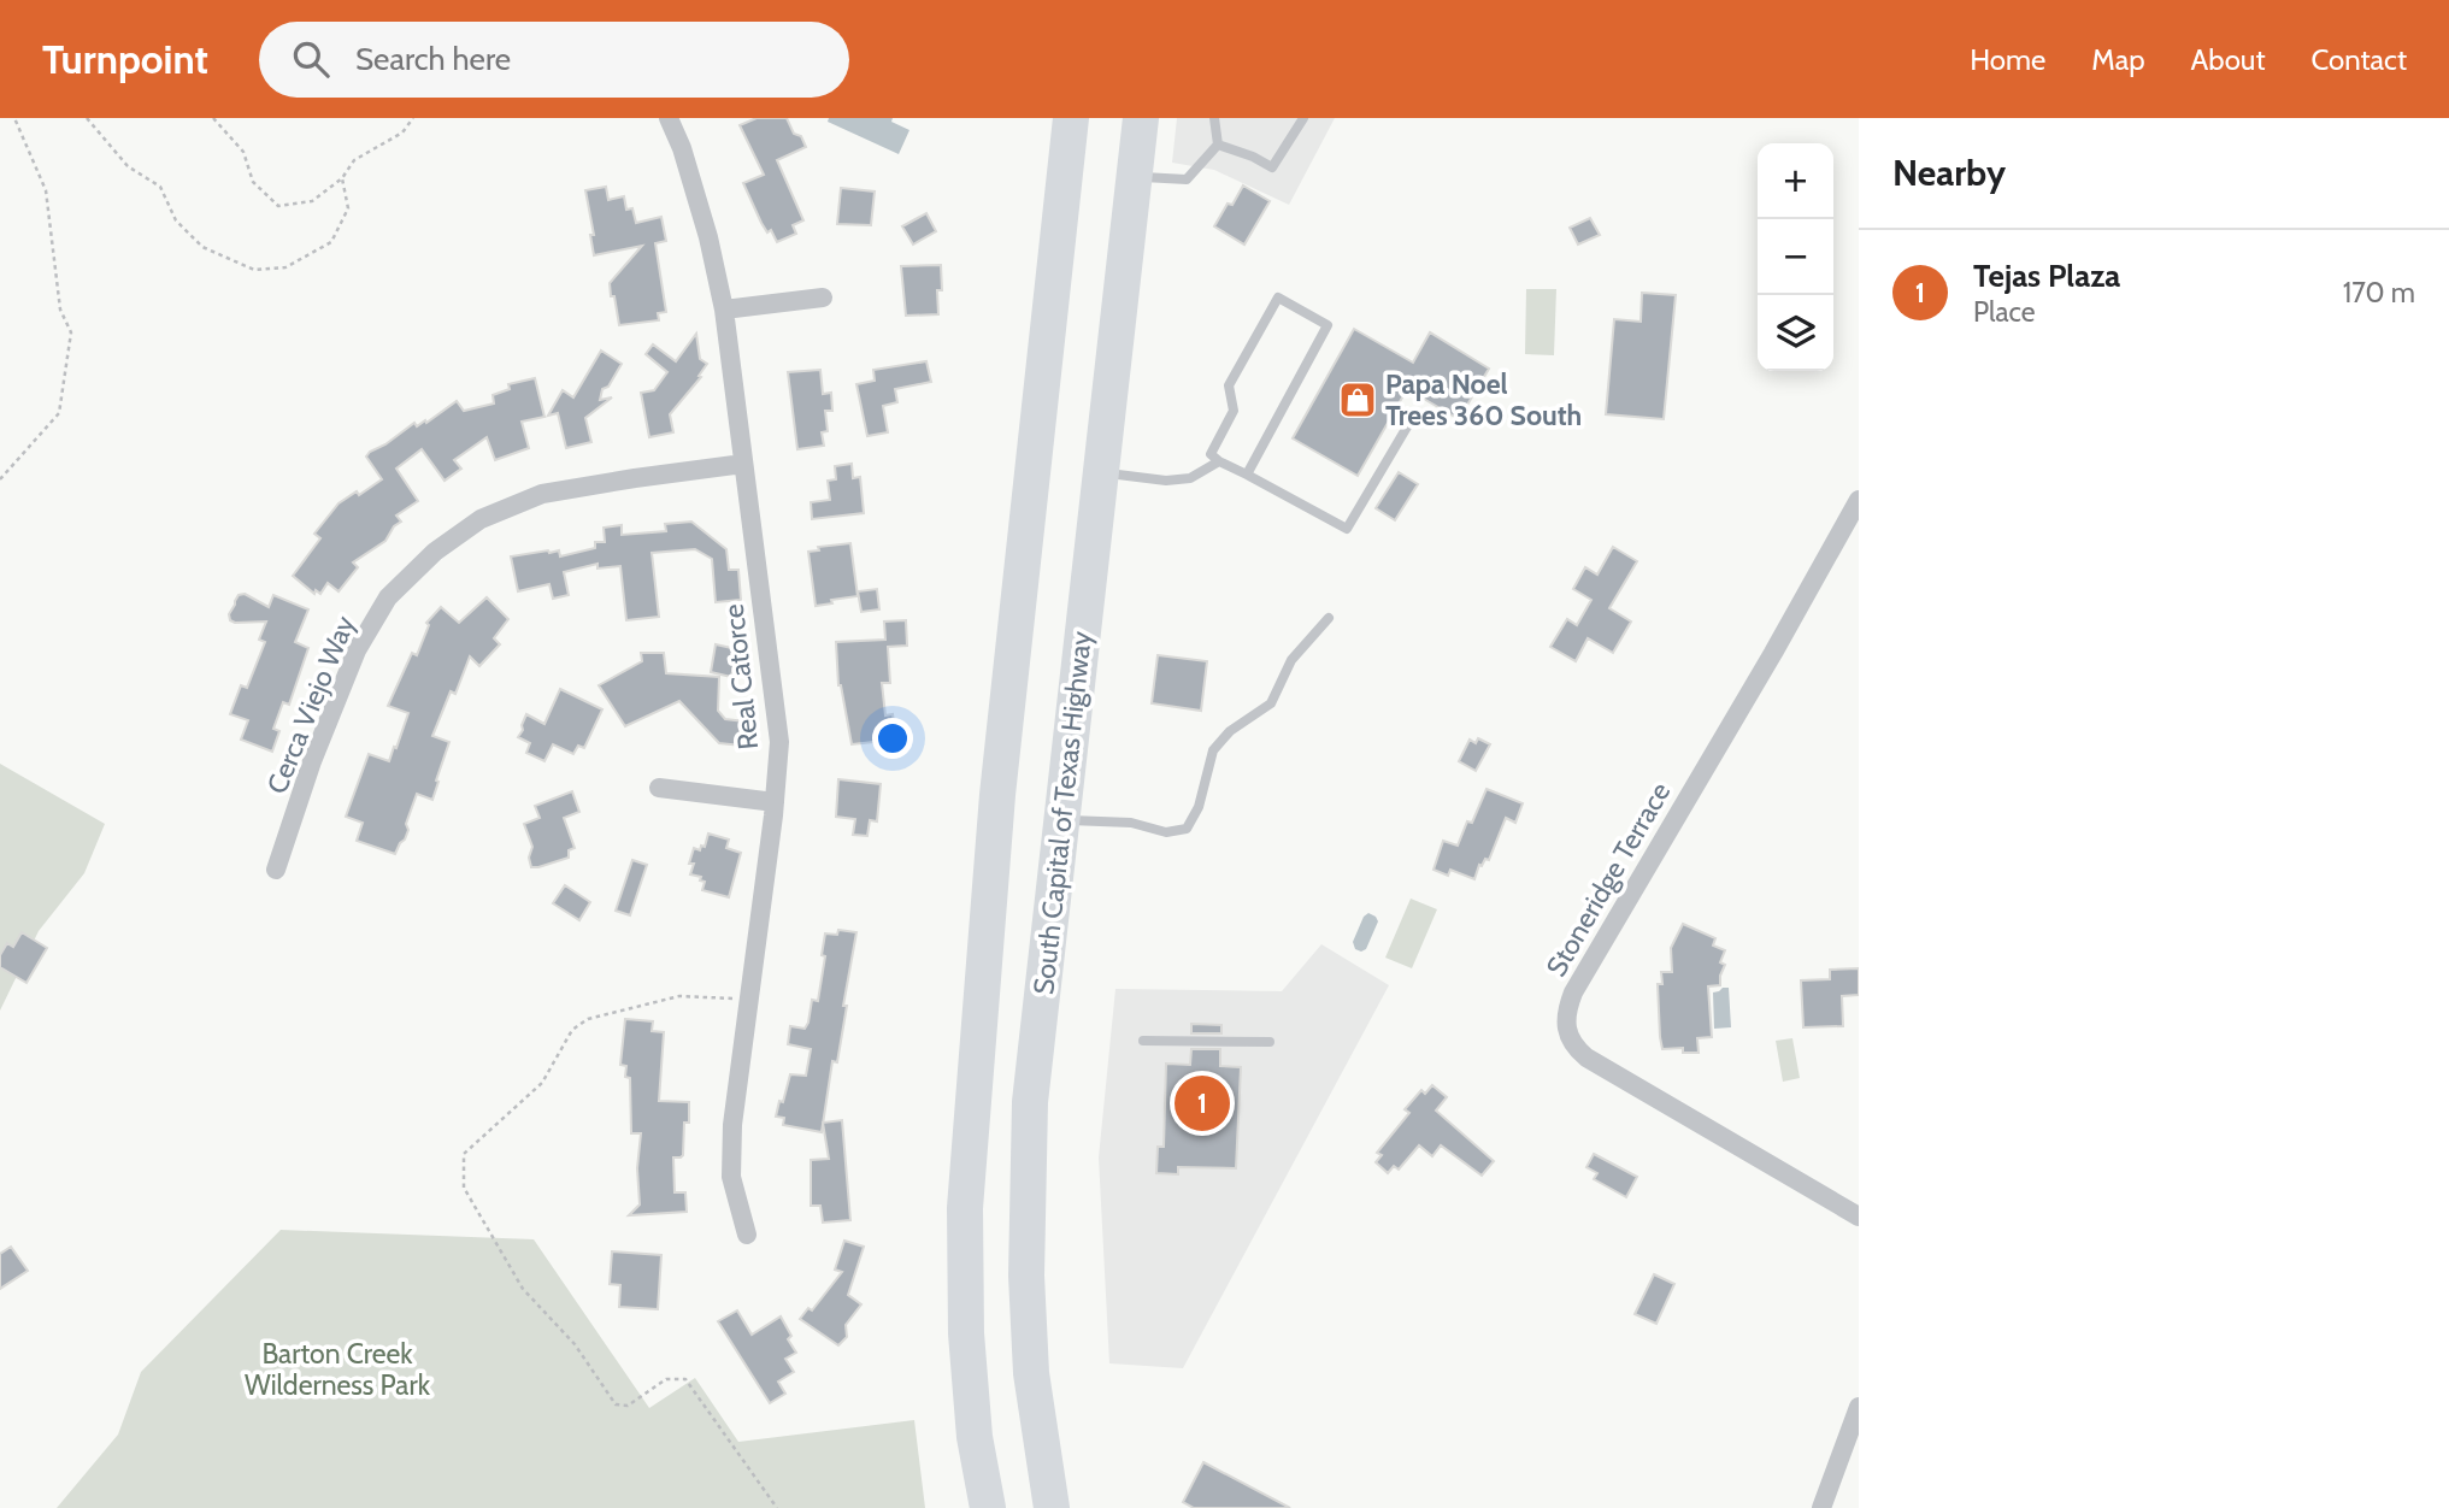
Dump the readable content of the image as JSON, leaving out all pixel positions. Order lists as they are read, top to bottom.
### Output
{
  "streets": {
    "highway": ["South Capital of Texas Highway"],
    "street": ["Real Catorce", "Cerca Viejo Way", "Stoneridge Terrace"]
  },
  "crossings": [
    ["Real Catorce", "Cerca Viejo Way"]
  ],
  "parks": ["Barton Creek Wilderness Park"],
  "places": {
    "shop": ["Papa Noel Trees 360 South"]
  },
  "page": {
    "header": "Turnpoint",
    "search": "Search here",
    "nav": [
      "Home",
      "Map",
      "About",
      "Contact"
    ],
    "heading": "Nearby",
    "map_buttons": ["+", "−"],
    "list": [
      {
        "mark": "1",
        "name": "Tejas Plaza",
        "note": "Place",
        "value": "170 m"
      }
    ],
    "pins": "1"
  }
}
